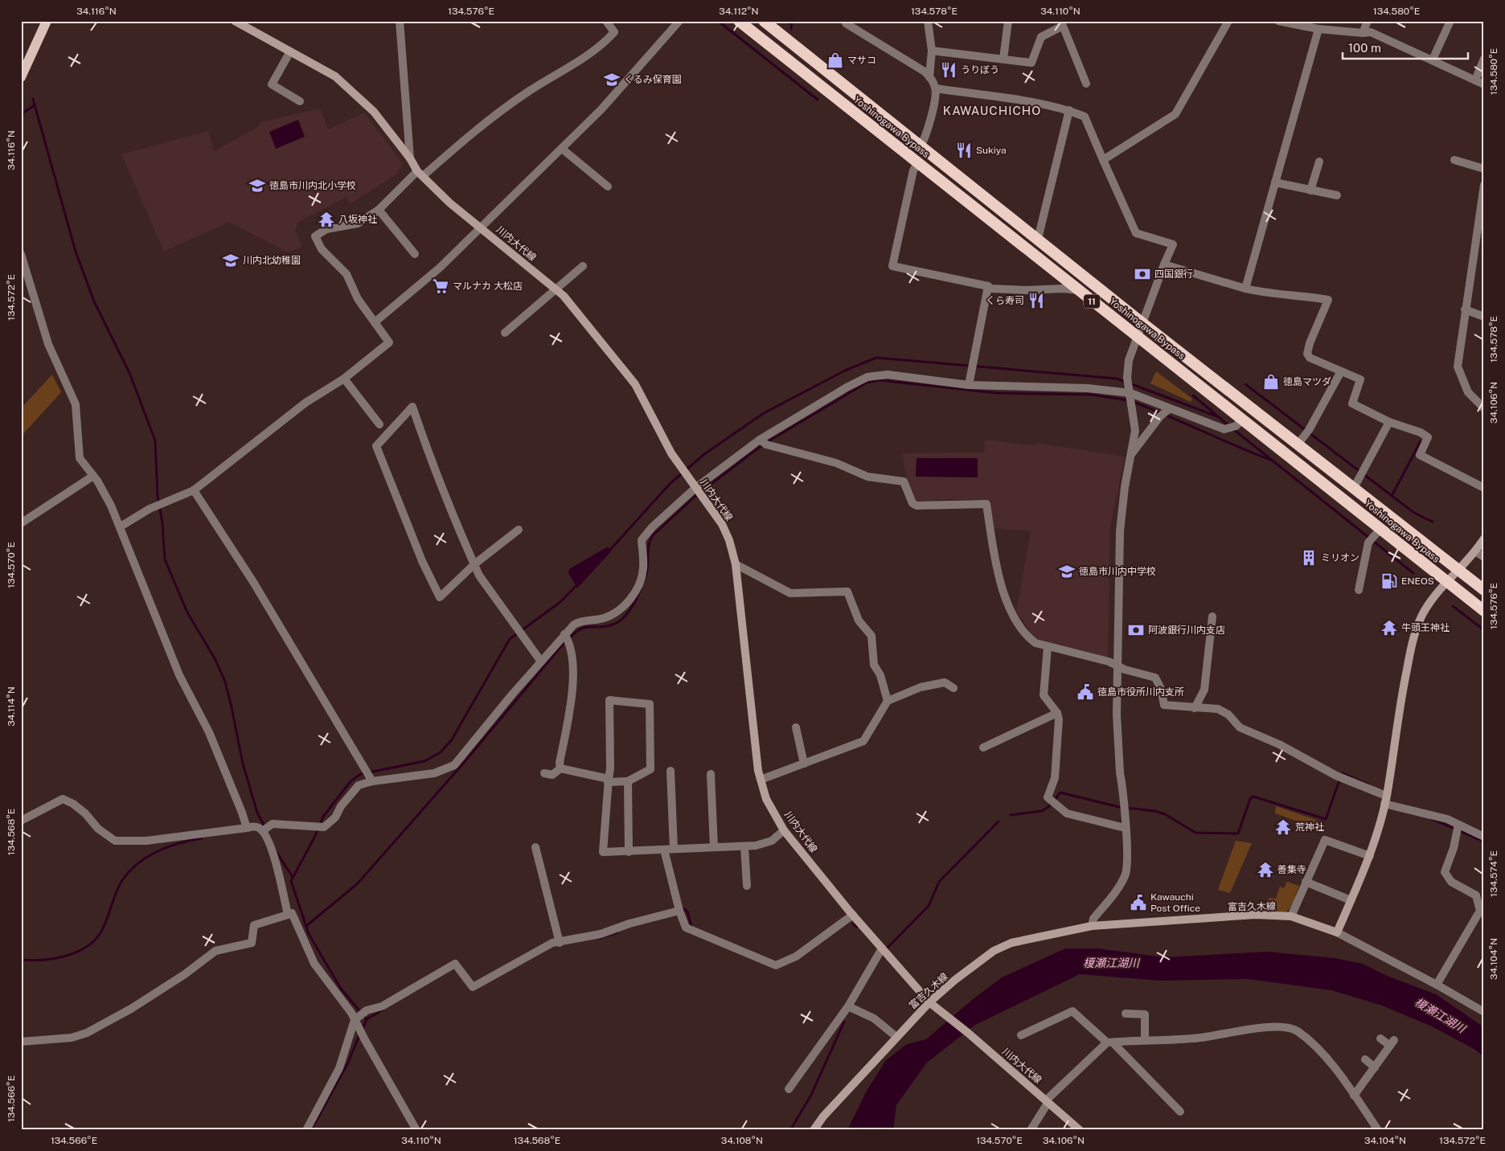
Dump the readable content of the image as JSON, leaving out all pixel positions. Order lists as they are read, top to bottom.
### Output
{
  "streets": {
    "highway": ["Yoshinogawa Bypass", "11"],
    "main road": ["川内大代線", "富吉久木線"]
  },
  "crossings": [
    ["川内大代線", "富吉久木線"]
  ],
  "districts": ["KAWAUCHICHO"],
  "water": ["榎瀬江湖川"],
  "places": {
    "shop": ["マサコ", "徳島マツダ"],
    "restaurant": ["うりぼう", "Sukiya", "くら寿司"],
    "school or university": [
      "くるみ保育園",
      "徳島市川内北小学校",
      "川内北幼稚園",
      "徳島市川内中学校"
    ],
    "temple": [
      "八坂神社",
      "牛頭王神社",
      "荒神社",
      "善集寺"
    ],
    "bank": ["四国銀行", "阿波銀行川内支店"],
    "supermarket": ["マルナカ 大松店"],
    "building": ["ミリオン"],
    "fuel station": ["ENEOS"],
    "public building": ["徳島市役所川内支所", "Kawauchi Post Office"]
  },
  "scale_bar": "100 m",
  "coordinates": [
    "34.116°N",
    "134.576°E",
    "34.112°N",
    "134.578°E",
    "34.110°N",
    "134.580°E",
    "134.572°E",
    "34.106°N",
    "134.570°E",
    "34.114°N",
    "134.568°E",
    "134.574°E",
    "34.104°N",
    "134.566°E",
    "34.108°N"
  ]
}
